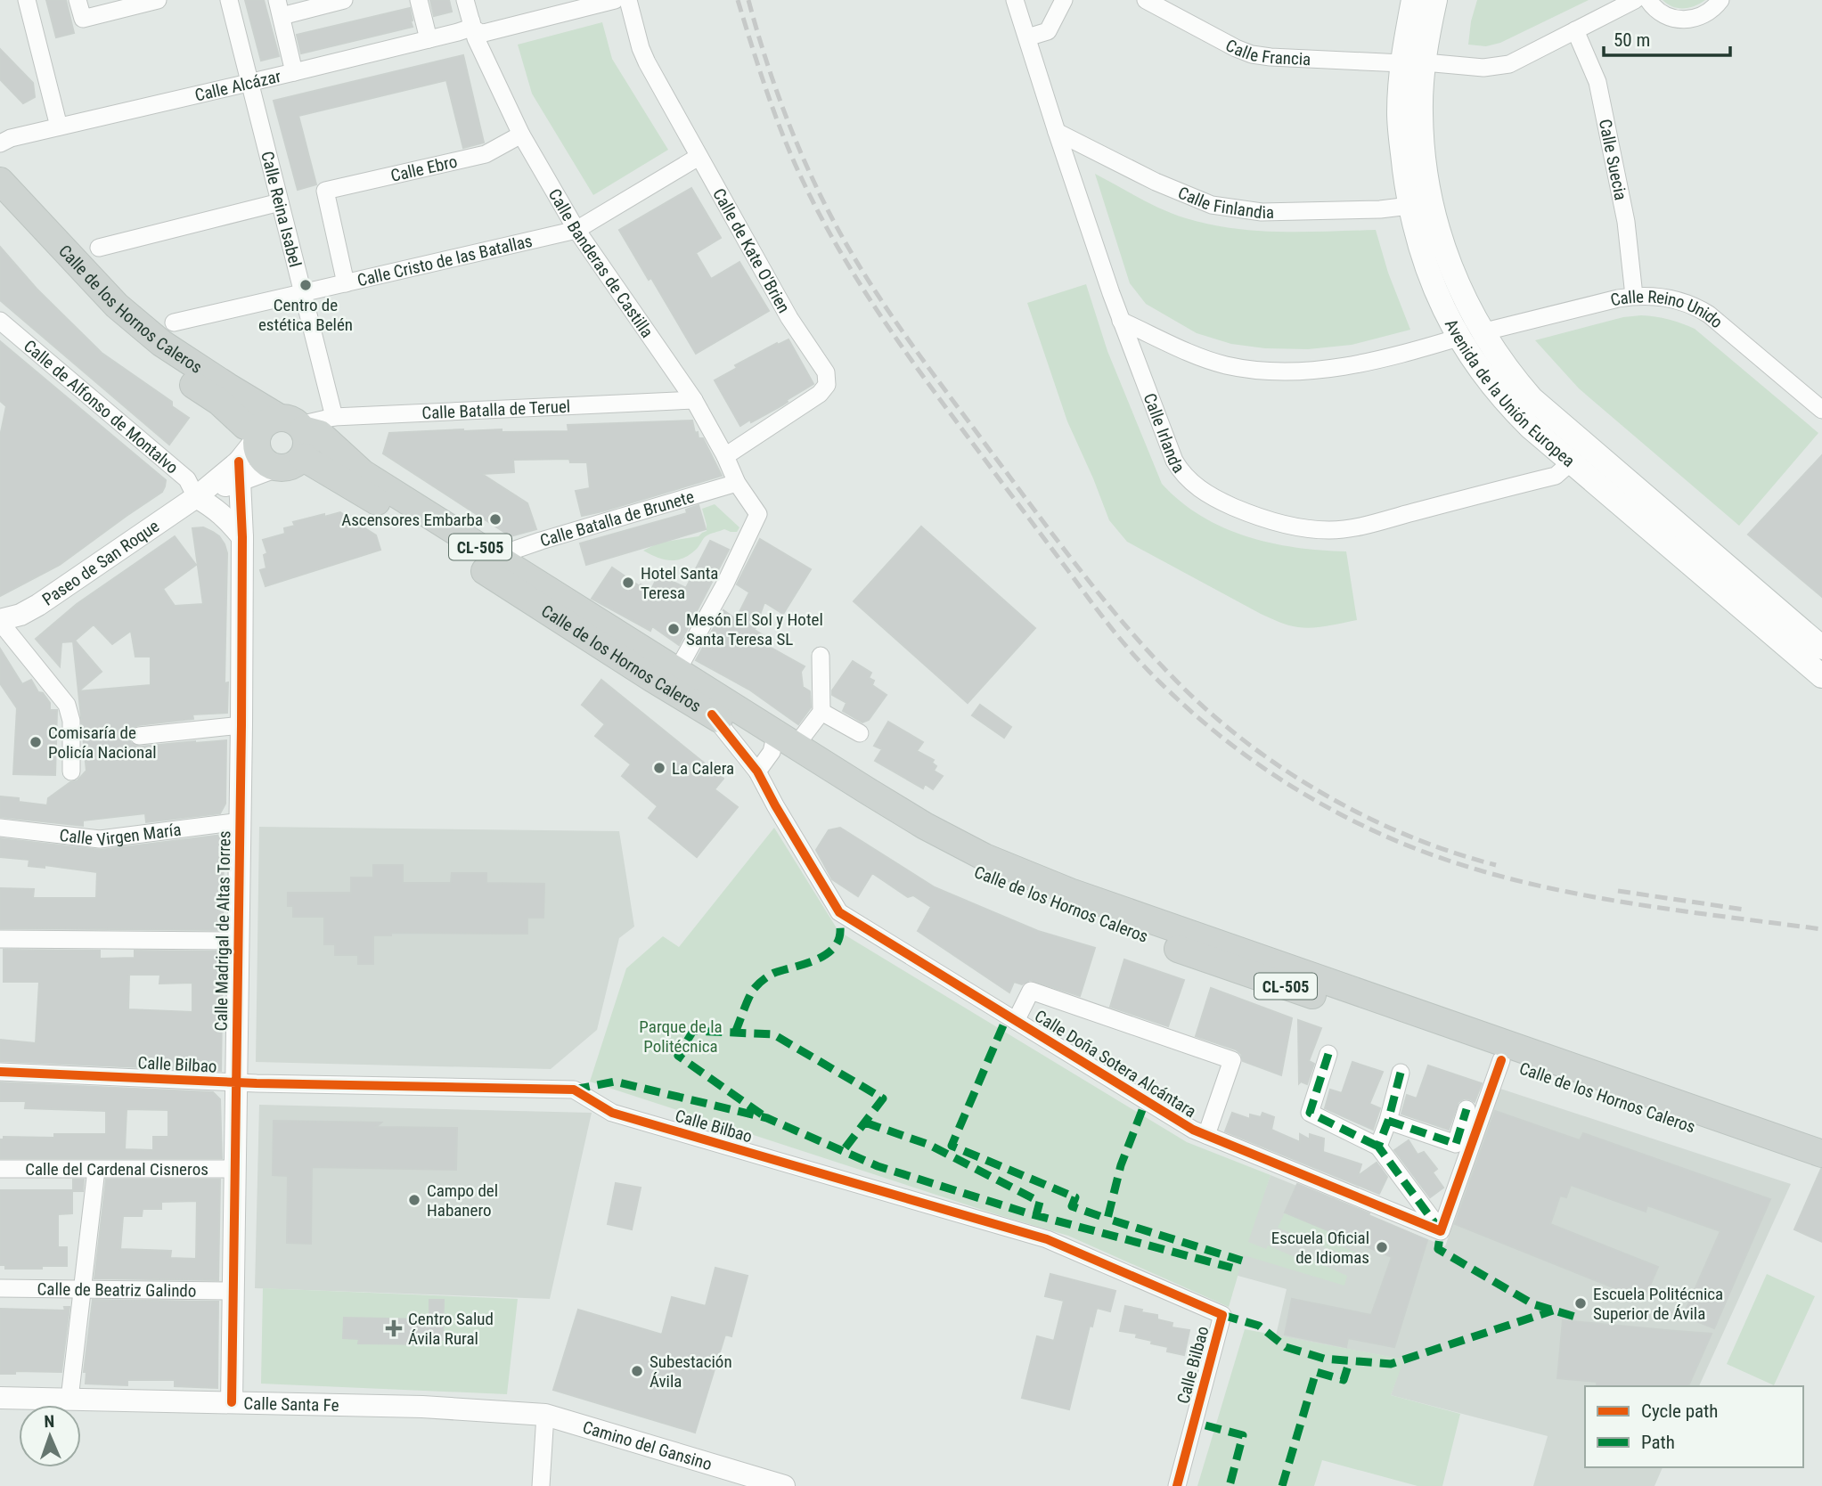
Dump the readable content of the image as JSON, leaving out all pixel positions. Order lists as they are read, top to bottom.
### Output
{
  "streets": {
    "main road": ["Calle de los Hornos Caleros", "Avenida de la Unión Europea", "CL-505"],
    "street": [
      "Calle Francia",
      "Calle Alcázar",
      "Calle Suecia",
      "Calle Ebro",
      "Calle Finlandia",
      "Calle Reina Isabel",
      "Calle de Kate O'Brien",
      "Calle Cristo de las Batallas",
      "Calle Banderas de Castilla",
      "Calle Reino Unido",
      "Calle de Alfonso de Montalvo",
      "Calle Batalla de Teruel",
      "Calle Irlanda",
      "Calle Batalla de Brunete",
      "Paseo de San Roque",
      "Calle Virgen María",
      "Calle Madrigal de Altas Torres",
      "Calle Doña Sotera Alcántara",
      "Calle Bilbao",
      "Calle del Cardenal Cisneros",
      "Calle de Beatriz Galindo",
      "Calle Santa Fe",
      "Camino del Gansino"
    ]
  },
  "crossings": [
    ["Calle Francia", "Calle Suecia"],
    ["Calle Francia", "Avenida de la Unión Europea"],
    ["Calle Alcázar", "Calle Reina Isabel"],
    ["Calle Alcázar", "Calle Banderas de Castilla"],
    ["Calle Suecia", "Calle Reino Unido"],
    ["Calle Ebro", "Calle Cristo de las Batallas"],
    ["Calle Ebro", "Calle Banderas de Castilla"],
    ["Calle Finlandia", "Avenida de la Unión Europea"],
    ["Calle Finlandia", "Calle Irlanda"],
    ["Calle Reina Isabel", "Calle Cristo de las Batallas"],
    ["Calle Reina Isabel", "Calle Batalla de Teruel"],
    ["Calle de Kate O'Brien", "Calle Cristo de las Batallas"],
    ["Calle de Kate O'Brien", "Calle Banderas de Castilla"],
    ["Calle Cristo de las Batallas", "Calle Banderas de Castilla"],
    ["Calle Banderas de Castilla", "Calle de los Hornos Caleros"],
    ["Calle Banderas de Castilla", "Calle Batalla de Teruel"],
    ["Calle Banderas de Castilla", "Calle Batalla de Brunete"],
    ["Calle de los Hornos Caleros", "Calle Batalla de Teruel"],
    ["Calle de los Hornos Caleros", "Calle Batalla de Brunete"],
    ["Calle de los Hornos Caleros", "CL-505"],
    ["Calle de los Hornos Caleros", "Paseo de San Roque"],
    ["Calle de los Hornos Caleros", "Calle Doña Sotera Alcántara"],
    ["Calle Reino Unido", "Avenida de la Unión Europea"],
    ["Avenida de la Unión Europea", "Calle Irlanda"],
    ["Calle de Alfonso de Montalvo", "Paseo de San Roque"],
    ["Calle Batalla de Teruel", "CL-505"],
    ["Calle Batalla de Teruel", "Paseo de San Roque"],
    ["CL-505", "Paseo de San Roque"],
    ["Paseo de San Roque", "Calle Madrigal de Altas Torres"],
    ["Calle Virgen María", "Calle Madrigal de Altas Torres"],
    ["Calle Madrigal de Altas Torres", "Calle Bilbao"],
    ["Calle Madrigal de Altas Torres", "Calle del Cardenal Cisneros"],
    ["Calle Madrigal de Altas Torres", "Calle de Beatriz Galindo"],
    ["Calle Madrigal de Altas Torres", "Calle Santa Fe"],
    ["Calle Santa Fe", "Camino del Gansino"]
  ],
  "parks": ["Parque de la Politécnica"],
  "places": {
    "other": [
      "Centro de estética Belén",
      "Ascensores Embarba",
      "Hotel Santa Teresa",
      "Mesón El Sol y Hotel Santa Teresa SL",
      "Comisaría de Policía Nacional",
      "La Calera",
      "Campo del Habanero",
      "Escuela Oficial de Idiomas",
      "Escuela Politécnica Superior de Ávila",
      "Subestación Ávila"
    ],
    "health": ["Centro Salud Ávila Rural"]
  },
  "legend": ["Cycle path", "Path"],
  "scale_bar": "50 m",
  "north": "top"
}
